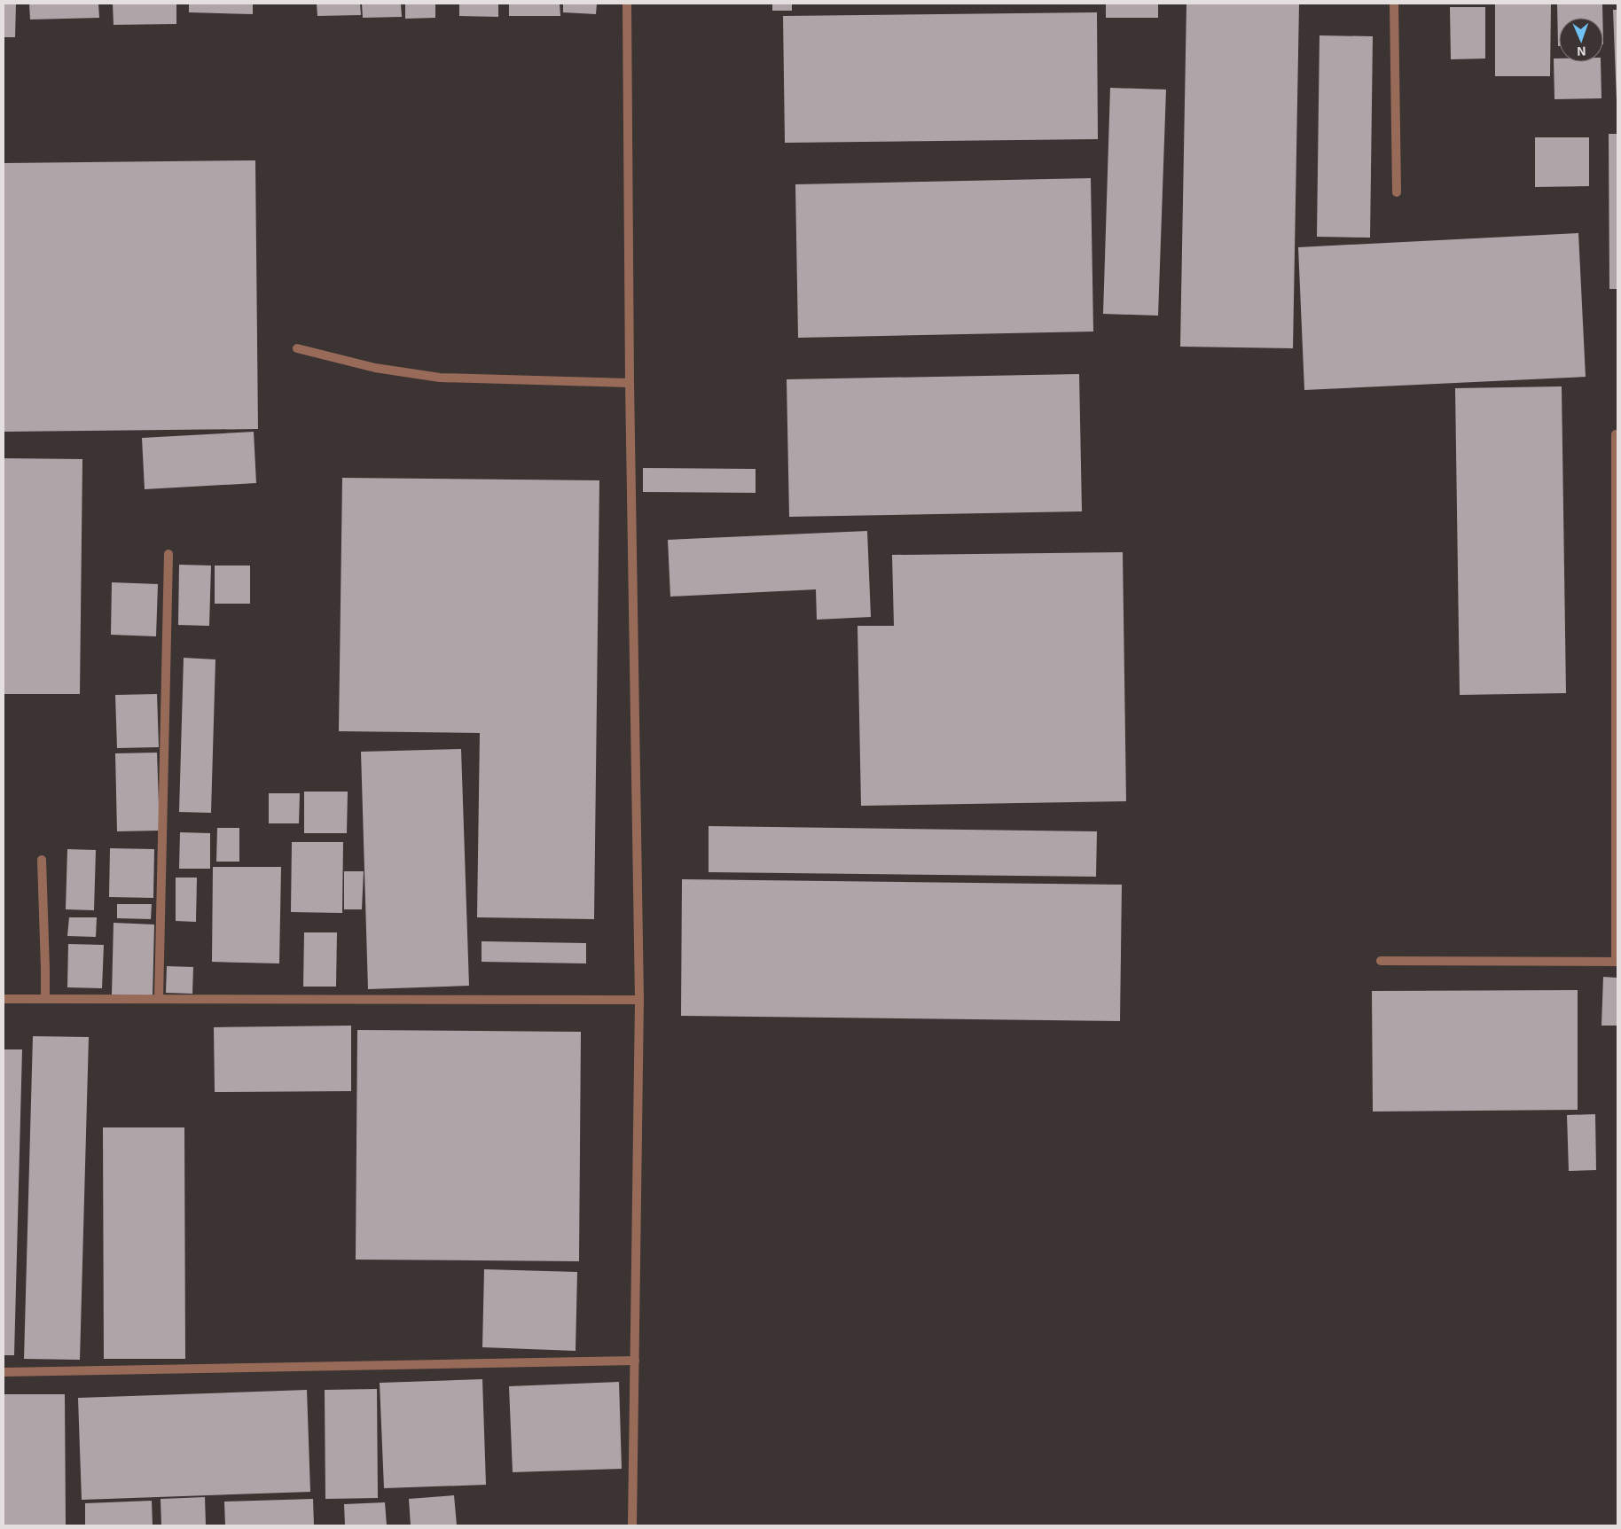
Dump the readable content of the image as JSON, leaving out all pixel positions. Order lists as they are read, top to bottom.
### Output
{
  "north": "bottom"
}
